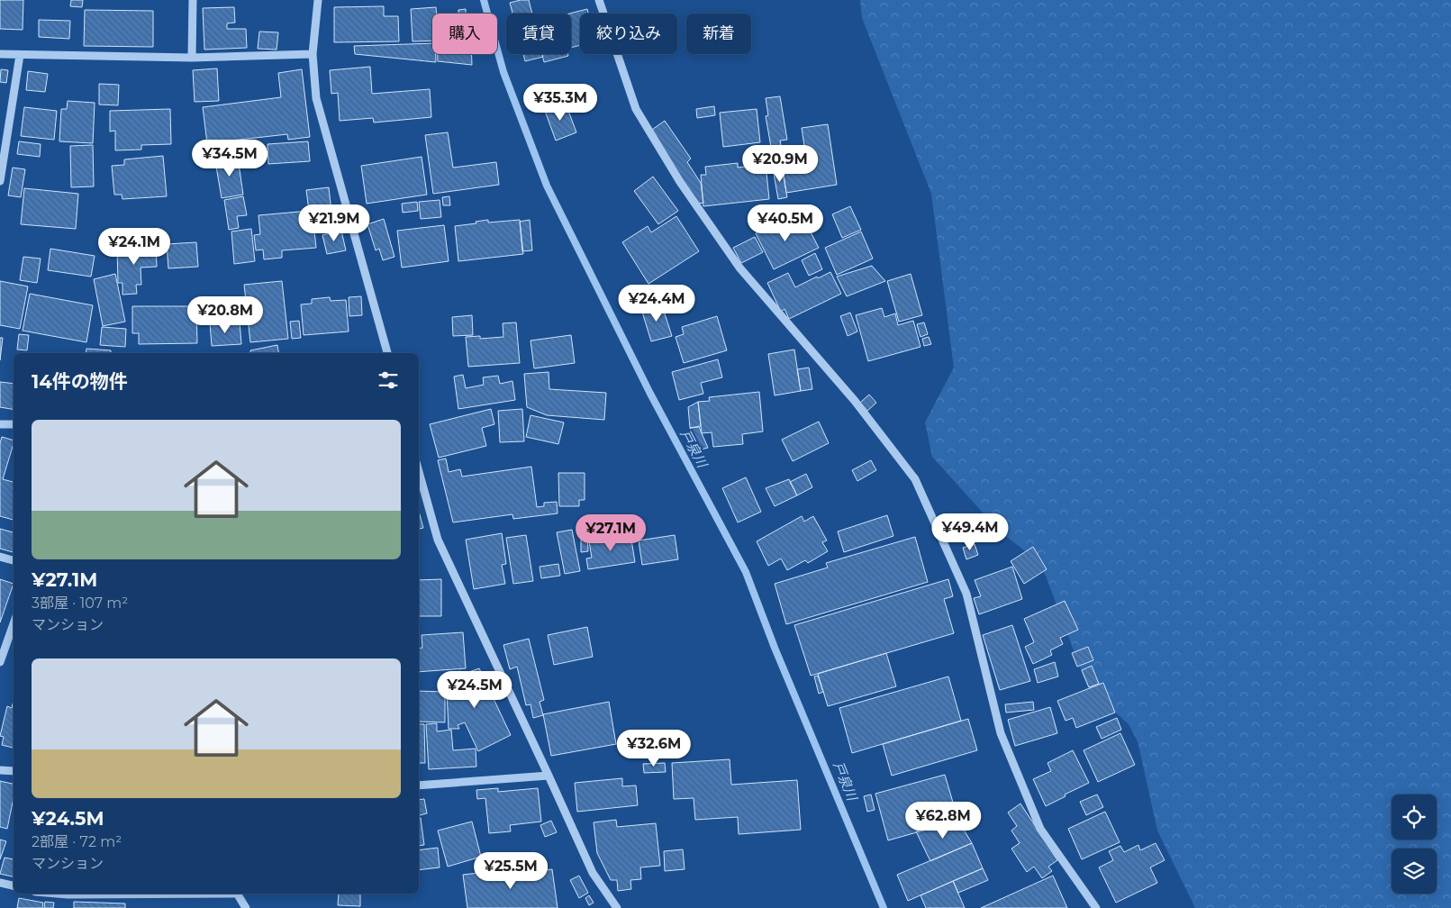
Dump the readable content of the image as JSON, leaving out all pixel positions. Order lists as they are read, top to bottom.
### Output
{
  "water": ["戸泉川"],
  "page": {
    "chip": [
      "購入",
      "賃貸",
      "絞り込み",
      "新着"
    ],
    "price": [
      "¥35.3M",
      "¥34.5M",
      "¥20.9M",
      "¥21.9M",
      "¥40.5M",
      "¥24.1M",
      "¥24.4M",
      "¥20.8M",
      "¥49.4M",
      "¥27.1M",
      "¥24.5M",
      "¥32.6M",
      "¥62.8M",
      "¥25.5M"
    ],
    "heading": "14件の物件",
    "list": [
      {
        "name": "¥27.1M",
        "note": "3部屋 · 107 m² · マンション"
      },
      {
        "name": "¥24.5M",
        "note": "2部屋 · 72 m² · マンション"
      }
    ]
  }
}
